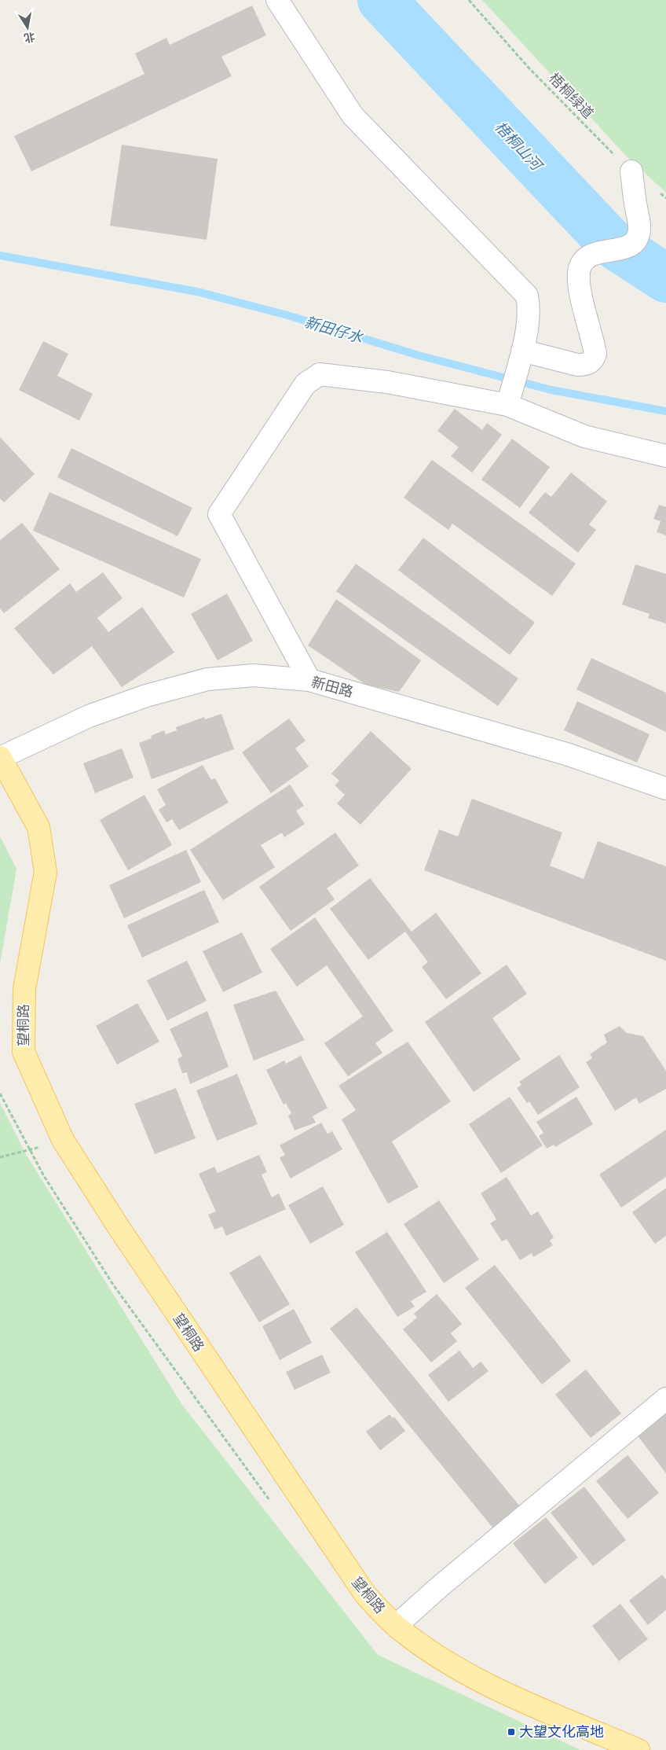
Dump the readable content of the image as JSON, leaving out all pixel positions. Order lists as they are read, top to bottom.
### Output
{
  "streets": {
    "main road": ["望桐路"],
    "street": ["新田路"],
    "path": ["梧桐绿道"]
  },
  "crossings": [
    ["新田路", "望桐路"]
  ],
  "water": ["梧桐山河", "新田仔水"],
  "places": {
    "transit": ["大望文化高地"]
  },
  "north": "bottom"
}
